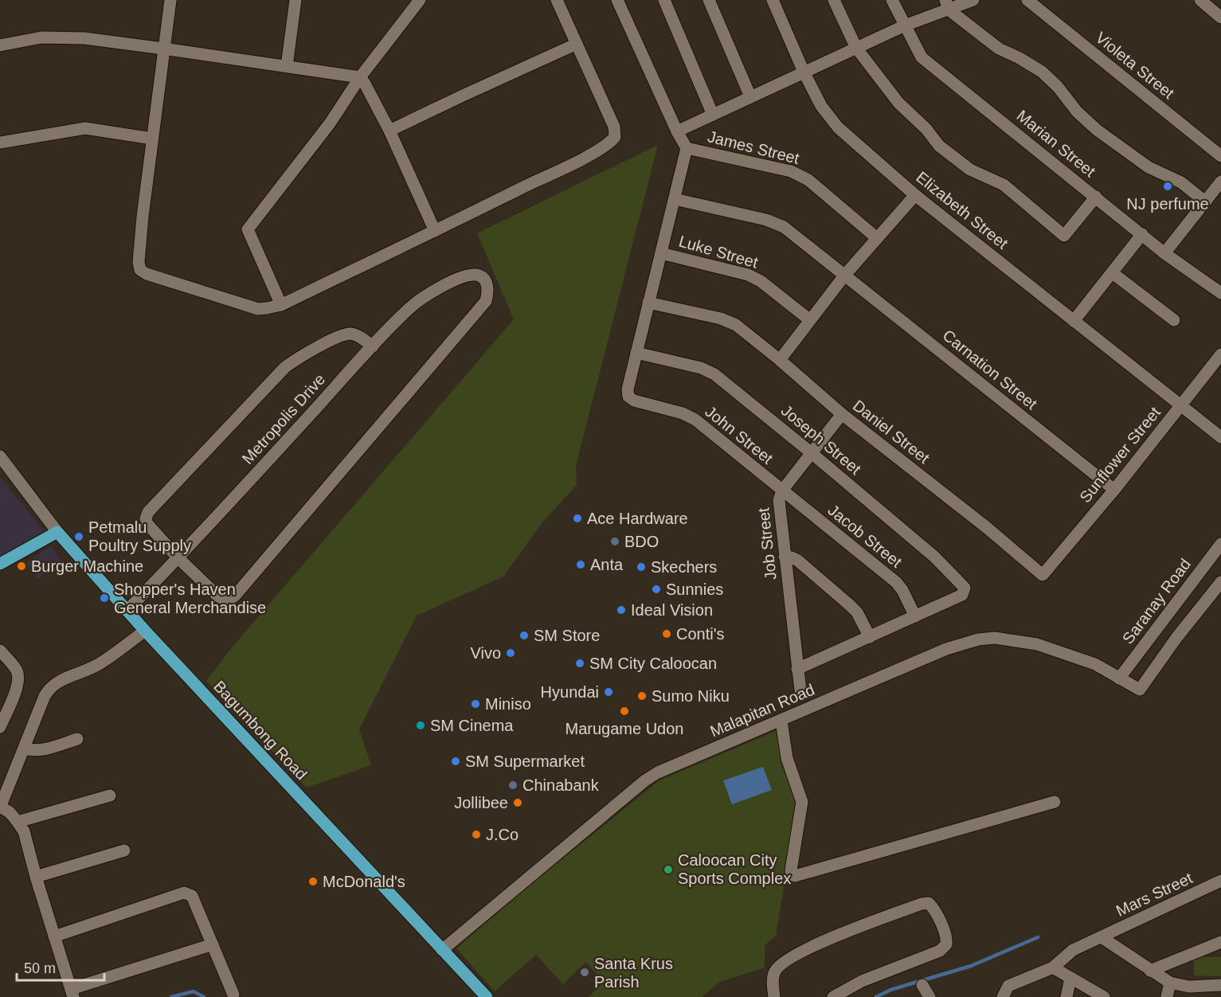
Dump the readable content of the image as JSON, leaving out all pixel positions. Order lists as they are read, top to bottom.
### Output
{
  "streets": {
    "main road": ["Bagumbong Road"],
    "street": [
      "Violeta Street",
      "Marian Street",
      "James Street",
      "Elizabeth Street",
      "Luke Street",
      "Carnation Street",
      "Metropolis Drive",
      "Daniel Street",
      "John Street",
      "Joseph Street",
      "Sunflower Street",
      "Jacob Street",
      "Job Street",
      "Saranay Road",
      "Malapitan Road",
      "Mars Street"
    ]
  },
  "crossings": [
    ["Elizabeth Street", "Sunflower Street"],
    ["Carnation Street", "Sunflower Street"],
    ["Metropolis Drive", "Bagumbong Road"],
    ["Daniel Street", "Sunflower Street"],
    ["Daniel Street", "Job Street"],
    ["John Street", "Joseph Street"],
    ["John Street", "Jacob Street"],
    ["John Street", "Job Street"],
    ["Joseph Street", "Jacob Street"],
    ["Joseph Street", "Job Street"],
    ["Jacob Street", "Job Street"],
    ["Saranay Road", "Malapitan Road"],
    ["Malapitan Road", "Bagumbong Road"]
  ],
  "places": [
    "NJ perfume",
    "Ace Hardware",
    "Petmalu Poultry Supply",
    "BDO",
    "Anta",
    "Burger Machine",
    "Skechers",
    "Sunnies",
    "Shopper's Haven General Merchandise",
    "Ideal Vision",
    "Conti's",
    "SM Store",
    "Vivo",
    "SM City Caloocan",
    "Hyundai",
    "Sumo Niku",
    "Miniso",
    "Marugame Udon",
    "SM Cinema",
    "SM Supermarket",
    "Chinabank",
    "Jollibee",
    "J.Co",
    "Caloocan City Sports Complex",
    "McDonald's",
    "Santa Krus Parish"
  ],
  "scale_bar": "50 m"
}
